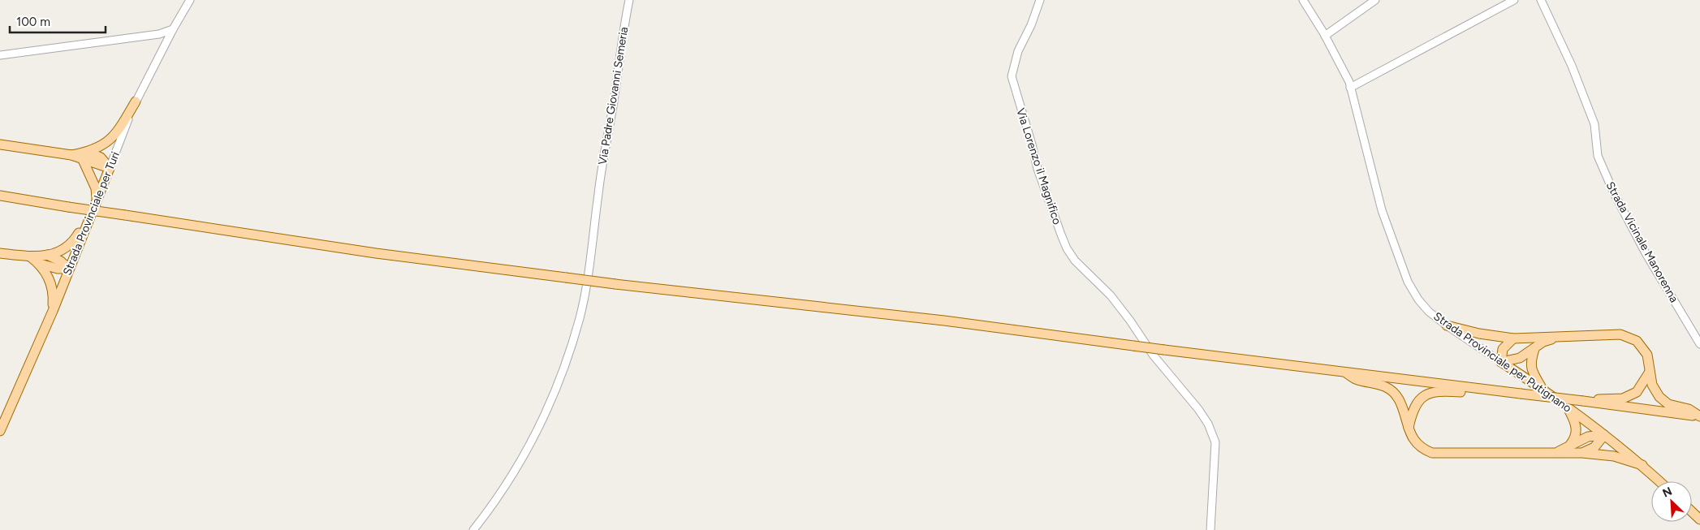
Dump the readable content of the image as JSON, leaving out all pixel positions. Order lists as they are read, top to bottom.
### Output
{
  "streets": {
    "main road": ["Strada Provinciale per Turi", "Strada Provinciale per Putignano"],
    "street": ["Via Padre Giovanni Semeria", "Via Lorenzo il Magnifico", "Strada Vicinale Manorenna"]
  },
  "scale_bar": "100 m",
  "north": "top left"
}
